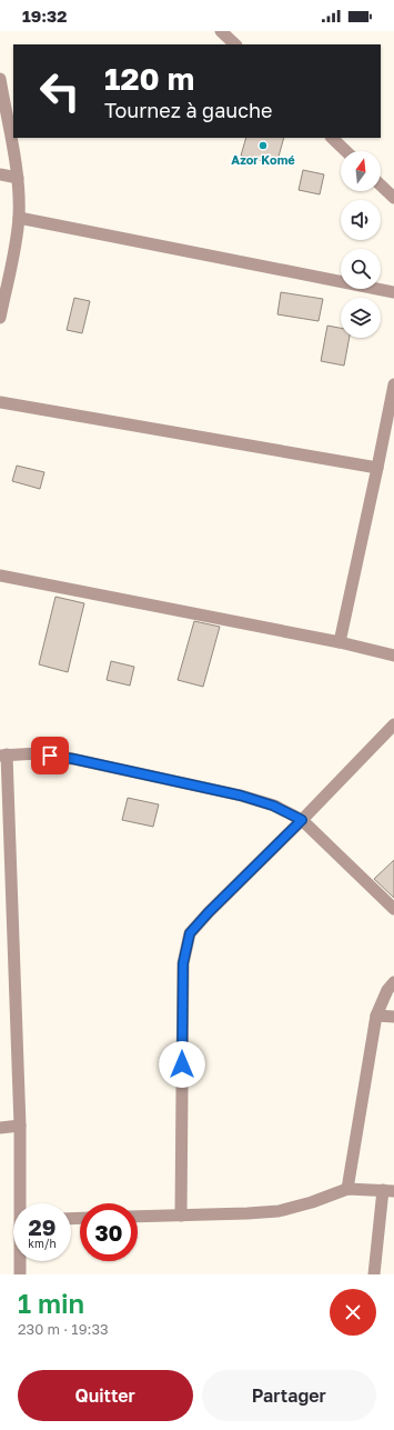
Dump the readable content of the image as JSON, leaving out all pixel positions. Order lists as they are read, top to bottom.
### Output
{
  "places": ["Azor Komé"],
  "north": "top",
  "page": {
    "status": "19:32",
    "turn": ["120 m", "Tournez à gauche"],
    "speed": "29 km/h",
    "limit": "30",
    "heading": ["1 min", "230 m · 19:33"],
    "buttons": ["Quitter", "Partager"]
  }
}
